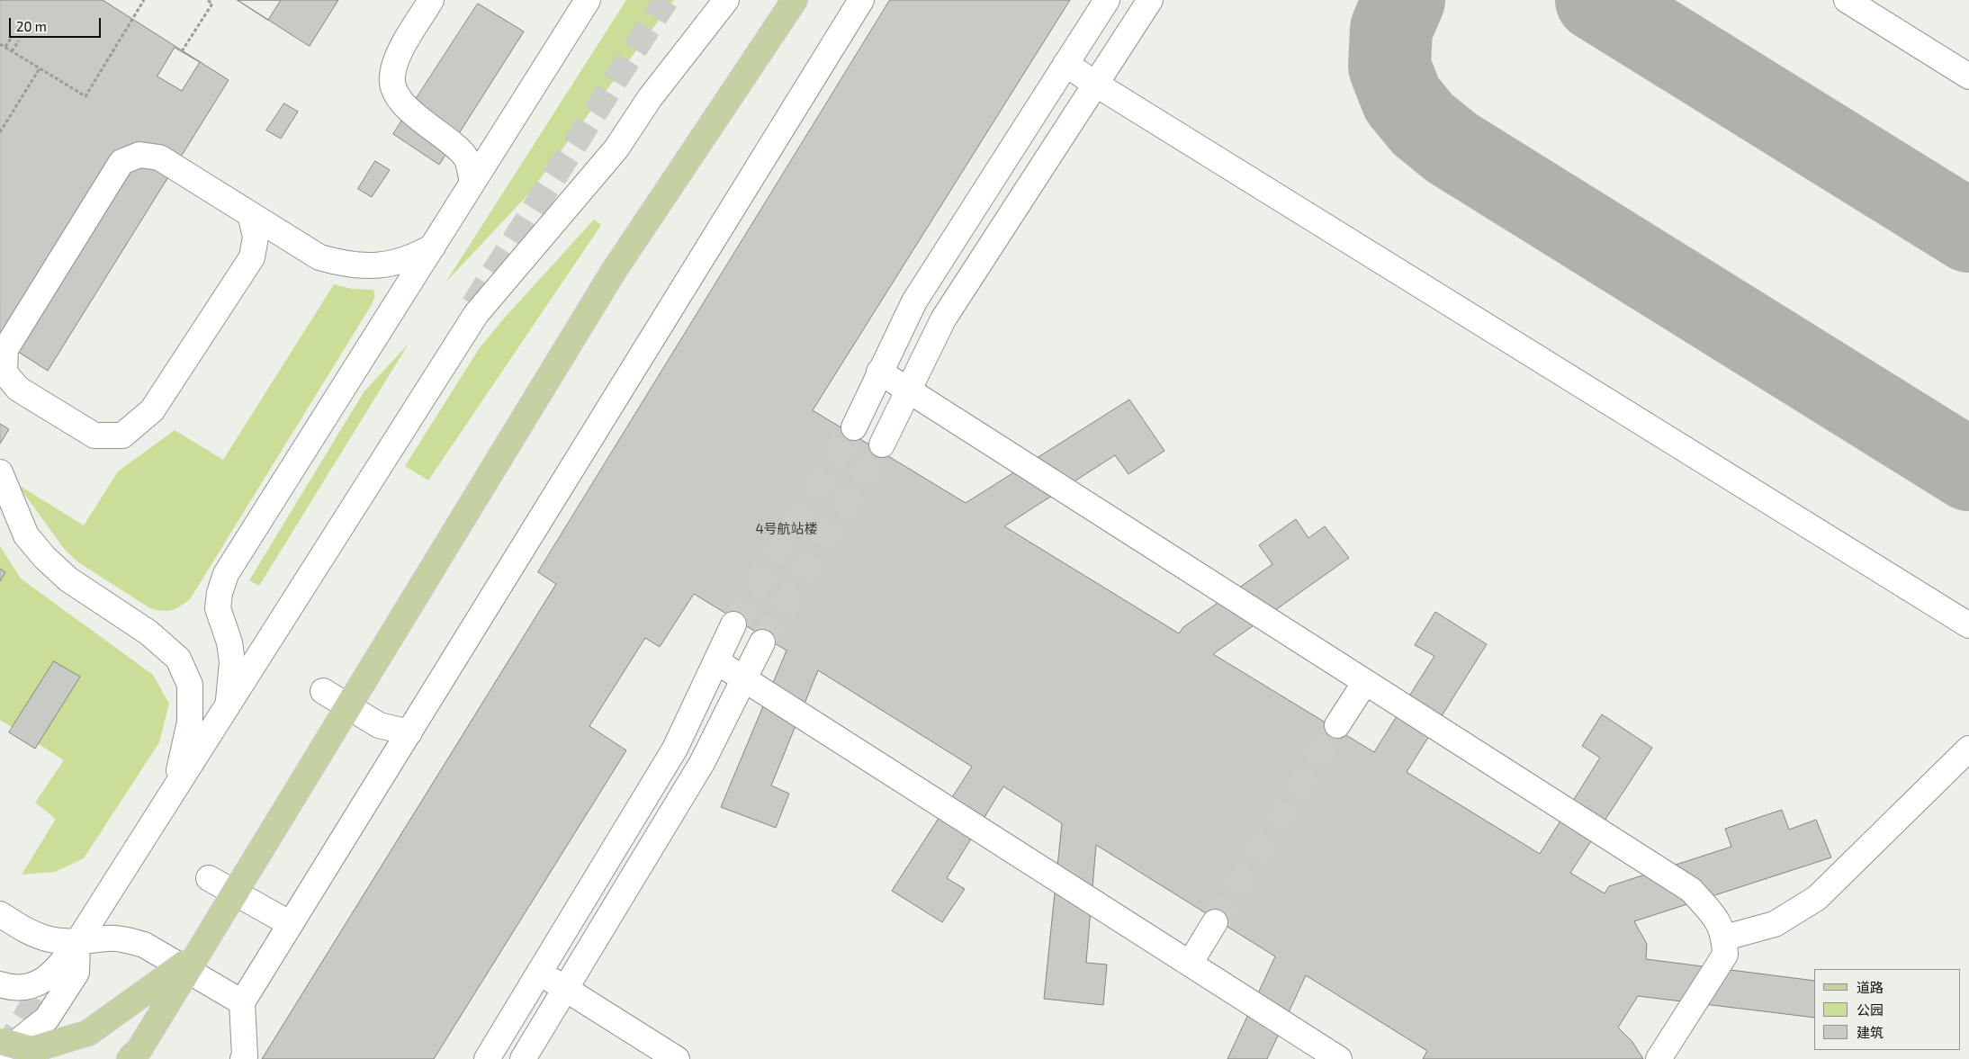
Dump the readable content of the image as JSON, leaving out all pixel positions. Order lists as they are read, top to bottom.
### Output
{
  "house_numbers": ["4号航站楼"],
  "legend": ["道路", "公园", "建筑"],
  "scale_bar": "20 m"
}
